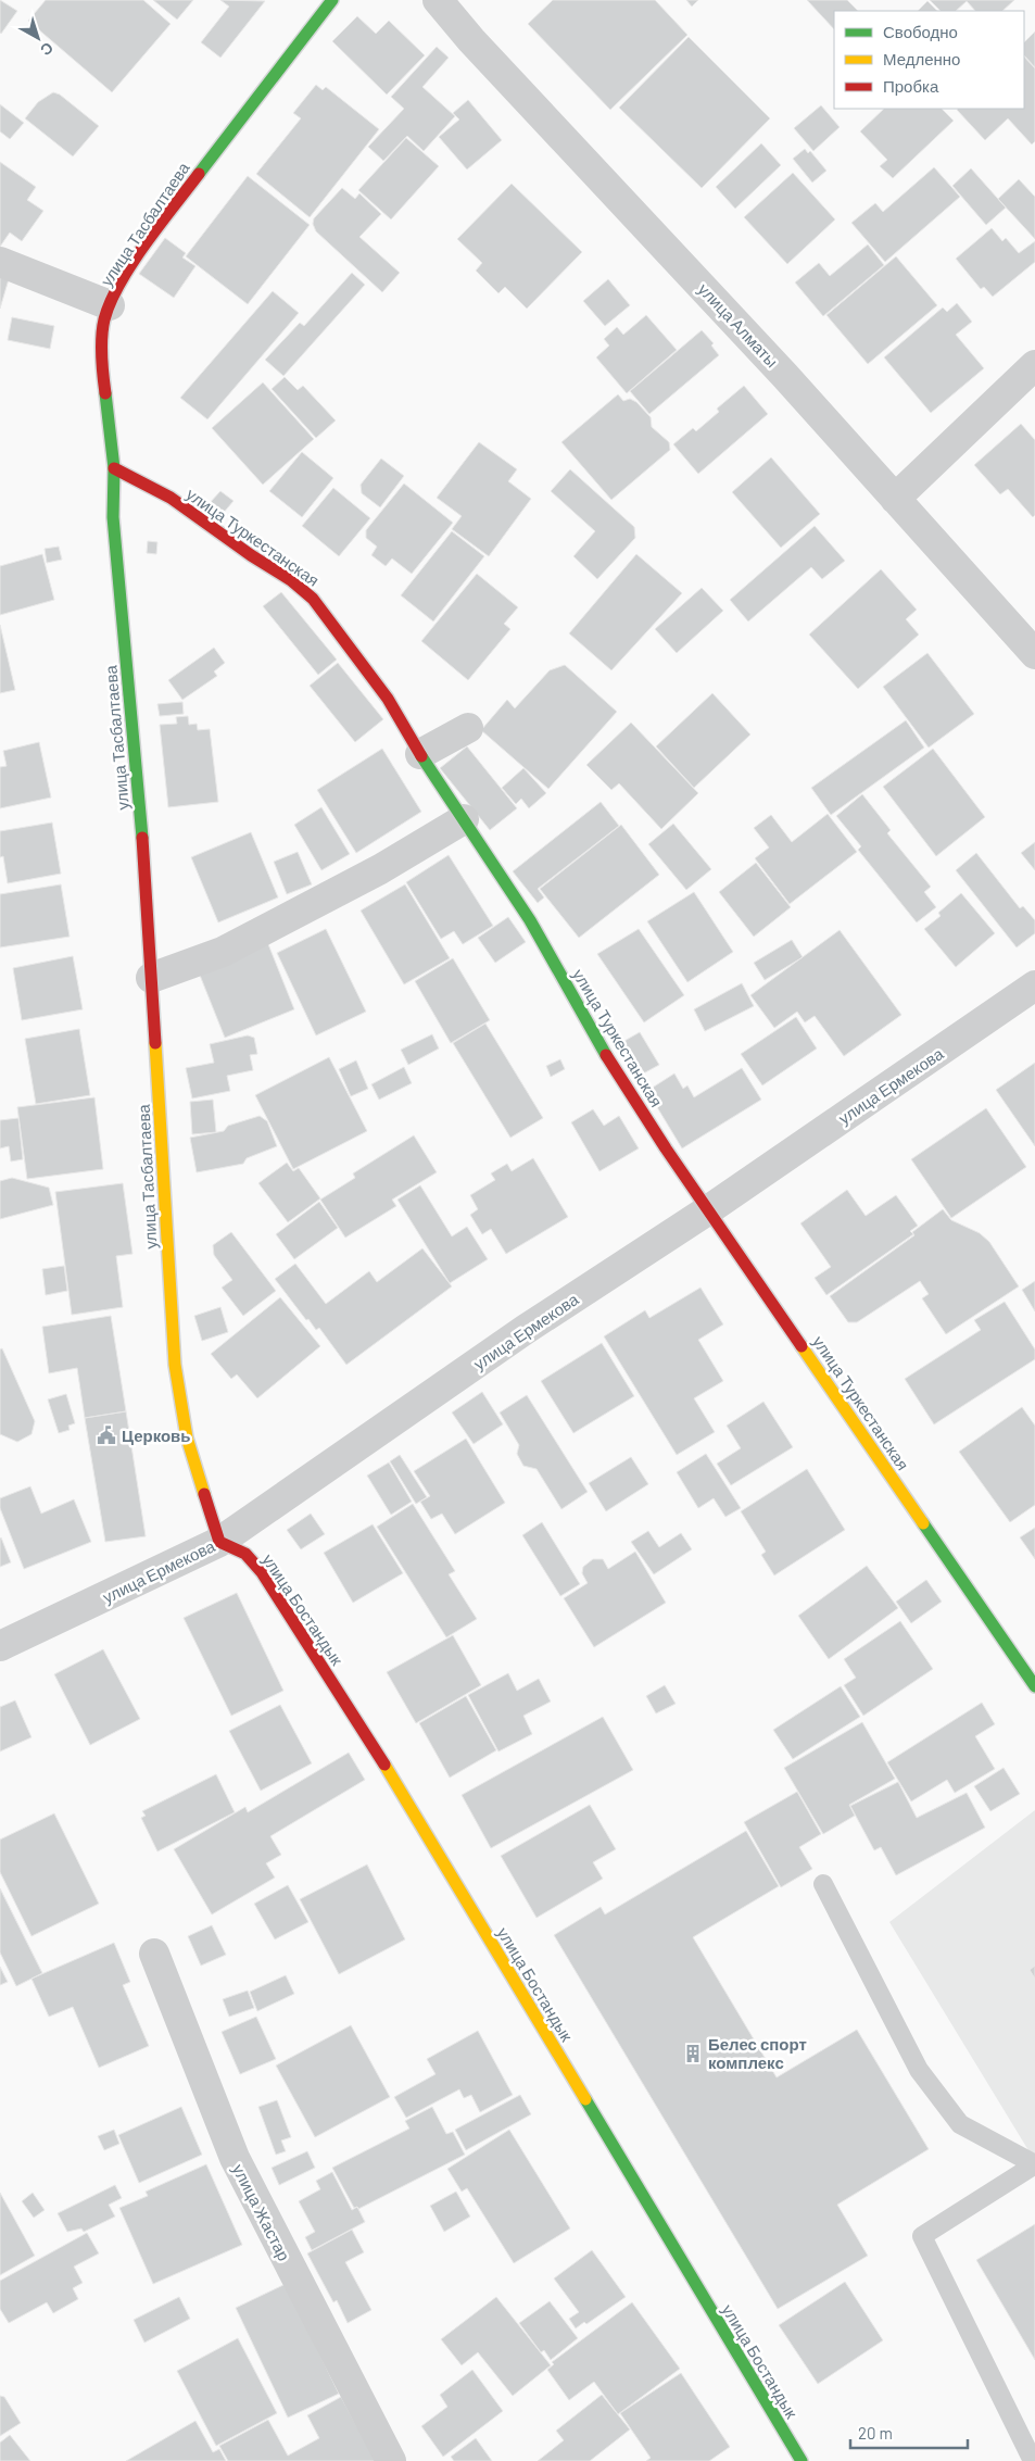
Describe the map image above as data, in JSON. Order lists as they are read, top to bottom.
{
  "streets": {
    "street": [
      "улица Тасбалтаева",
      "улица Алматы",
      "улица Туркестанская",
      "улица Ермекова",
      "улица Бостандык",
      "улица Жастар"
    ]
  },
  "crossings": [
    ["улица Тасбалтаева", "улица Туркестанская"],
    ["улица Тасбалтаева", "улица Ермекова"],
    ["улица Тасбалтаева", "улица Бостандык"],
    ["улица Туркестанская", "улица Ермекова"],
    ["улица Ермекова", "улица Бостандык"]
  ],
  "places": {
    "public building": ["Церковь"],
    "building": ["Белес спорт комплекс"]
  },
  "legend": ["Свободно", "Медленно", "Пробка"],
  "scale_bar": "20 m",
  "north": "bottom right"
}
